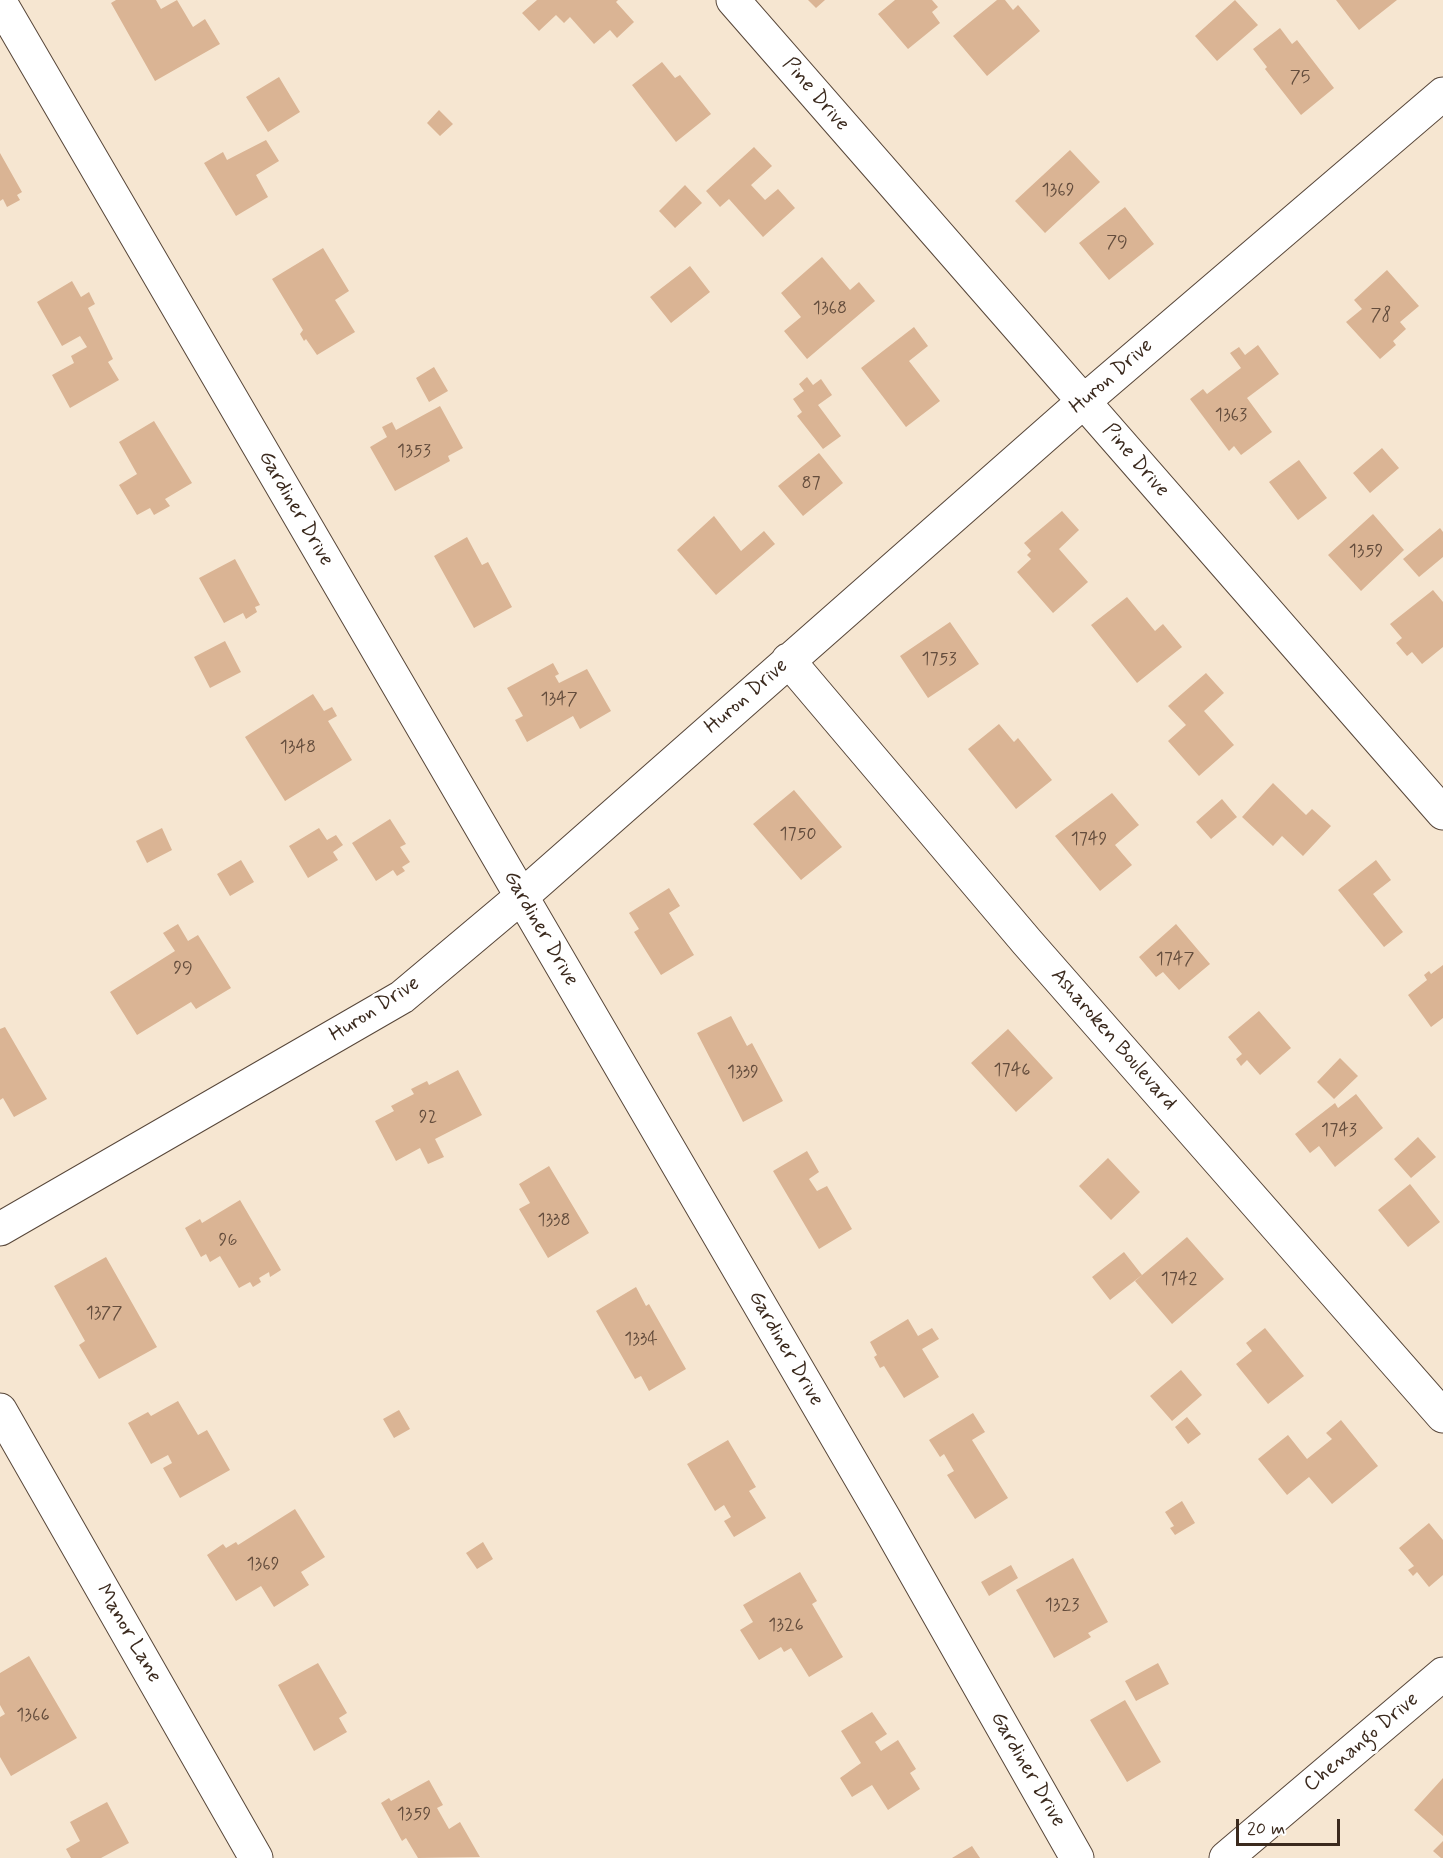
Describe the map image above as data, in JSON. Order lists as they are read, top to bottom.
{
  "streets": {
    "street": [
      "Pine Drive",
      "Huron Drive",
      "Gardiner Drive",
      "Asharoken Boulevard",
      "Manor Lane",
      "Chenango Drive"
    ]
  },
  "crossings": [
    ["Pine Drive", "Huron Drive"],
    ["Huron Drive", "Gardiner Drive"],
    ["Huron Drive", "Asharoken Boulevard"]
  ],
  "house_numbers": [
    "75",
    "1369",
    "79",
    "1368",
    "78",
    "1363",
    "1353",
    "87",
    "1359",
    "1753",
    "1347",
    "1348",
    "1750",
    "1749",
    "1747",
    "99",
    "1746",
    "1339",
    "92",
    "1743",
    "1338",
    "96",
    "1742",
    "1377",
    "1334",
    "1369",
    "1323",
    "1326",
    "1366",
    "1359"
  ],
  "scale_bar": "20 m"
}
